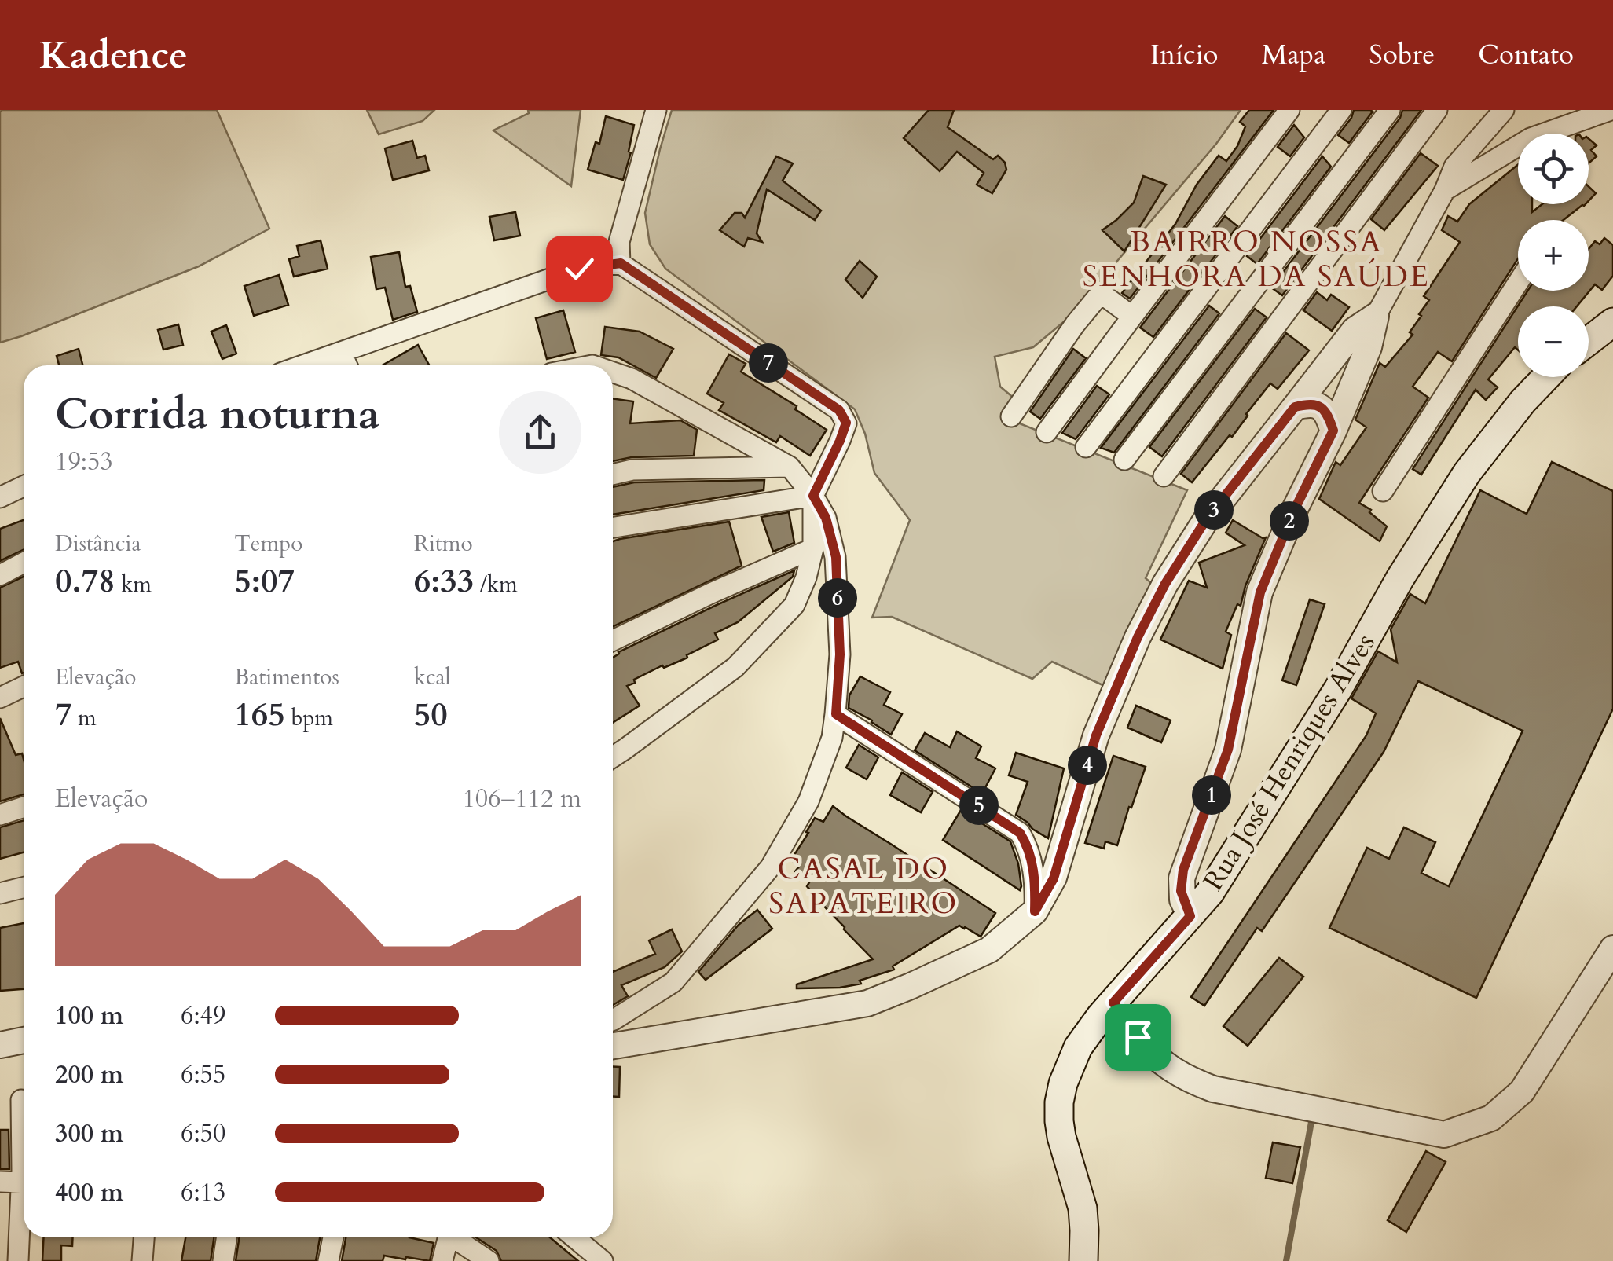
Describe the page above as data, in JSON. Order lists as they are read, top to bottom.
{
  "streets": {
    "main road": ["Rua José Henriques Alves"]
  },
  "districts": ["BAIRRO NOSSA SENHORA DA SAÚDE", "CASAL DO SAPATEIRO"],
  "page": {
    "header": "Kadence",
    "nav": [
      "Início",
      "Mapa",
      "Sobre",
      "Contato"
    ],
    "map_buttons": ["+", "−"],
    "pins": [
      "7",
      "3",
      "2",
      "6",
      "4",
      "1",
      "5"
    ],
    "heading": ["Corrida noturna", "19:53"],
    "stats": [
      ["Distância", "0.78 km"],
      ["Tempo", "5:07"],
      ["Ritmo", "6:33 /km"],
      ["Elevação", "7 m"],
      ["Batimentos", "165 bpm"],
      ["kcal", "50"]
    ],
    "chart": ["Elevação", "106–112 m"],
    "list": [
      {
        "name": "100 m",
        "note": "6:49"
      },
      {
        "name": "200 m",
        "note": "6:55"
      },
      {
        "name": "300 m",
        "note": "6:50"
      },
      {
        "name": "400 m",
        "note": "6:13"
      }
    ]
  }
}
